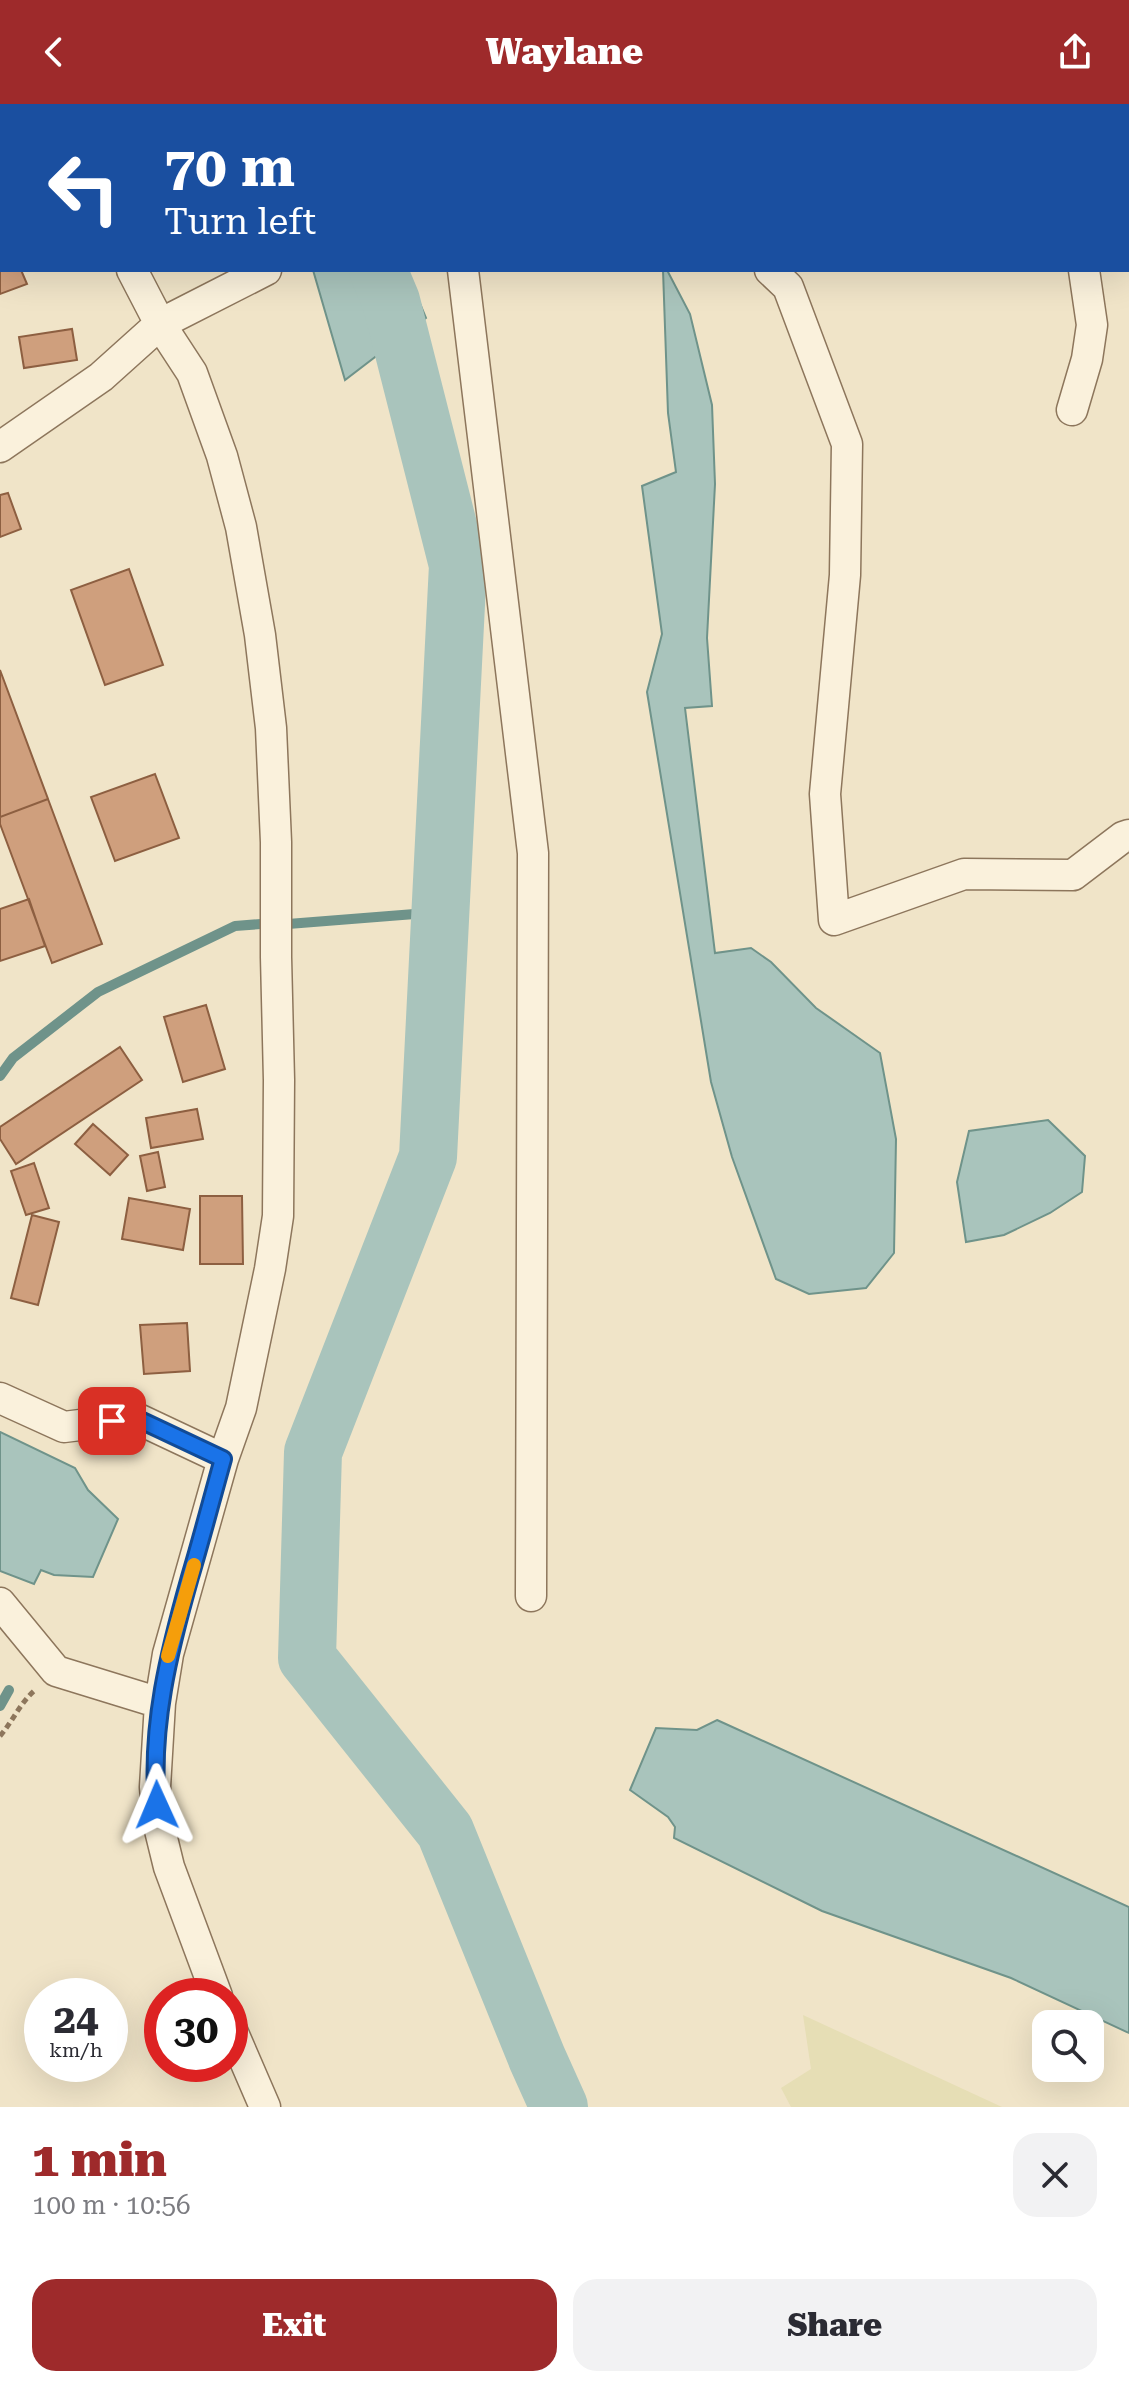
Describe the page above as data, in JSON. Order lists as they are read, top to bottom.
{
  "page": {
    "header": "Waylane",
    "turn": ["70 m", "Turn left"],
    "speed": "24 km/h",
    "limit": "30",
    "heading": ["1 min", "100 m · 10:56"],
    "buttons": ["Exit", "Share"]
  }
}
